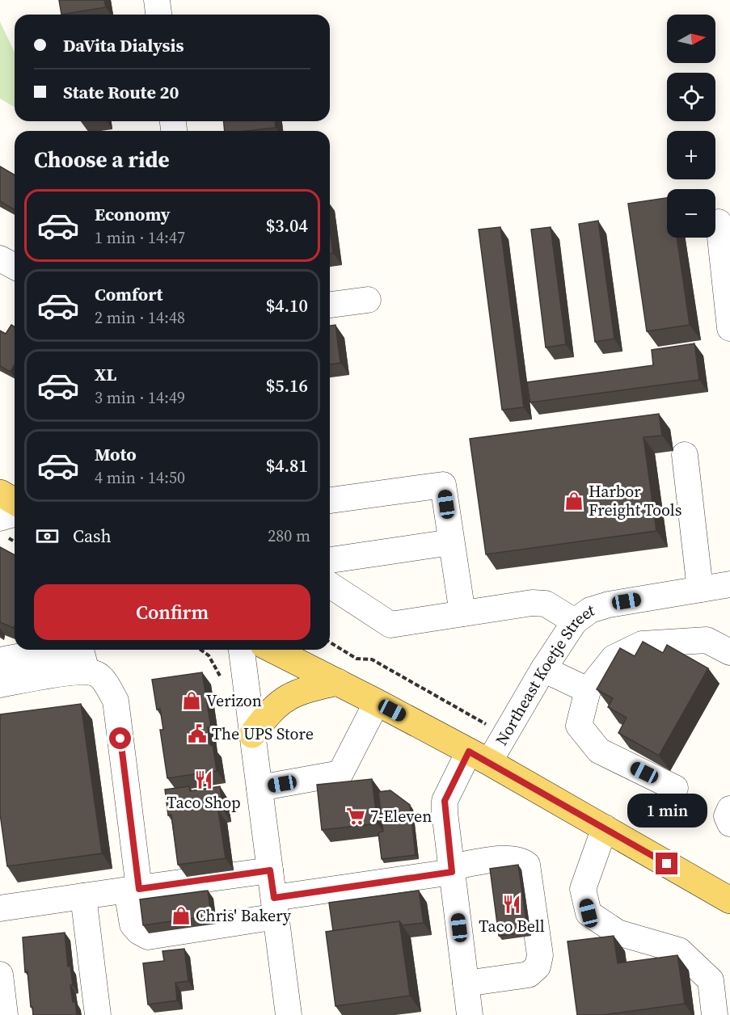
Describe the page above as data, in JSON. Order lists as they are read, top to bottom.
{
  "streets": {
    "street": ["Northeast Koetje Street"]
  },
  "places": {
    "shop": ["Harbor Freight Tools", "Verizon", "Chris' Bakery"],
    "public building": ["The UPS Store"],
    "restaurant": ["Taco Shop", "Taco Bell"],
    "supermarket": ["7-Eleven"]
  },
  "north": "right",
  "page": {
    "map_buttons": ["+", "−"],
    "banner": ["DaVita Dialysis", "State Route 20"],
    "heading": "Choose a ride",
    "list": [
      {
        "name": "Economy",
        "note": "1 min · 14:47",
        "value": "$3.04"
      },
      {
        "name": "Comfort",
        "note": "2 min · 14:48",
        "value": "$4.10"
      },
      {
        "name": "XL",
        "note": "3 min · 14:49",
        "value": "$5.16"
      },
      {
        "name": "Moto",
        "note": "4 min · 14:50",
        "value": "$4.81"
      }
    ],
    "pay": ["Cash", "280 m"],
    "buttons": "Confirm",
    "bubble": "1 min"
  }
}
